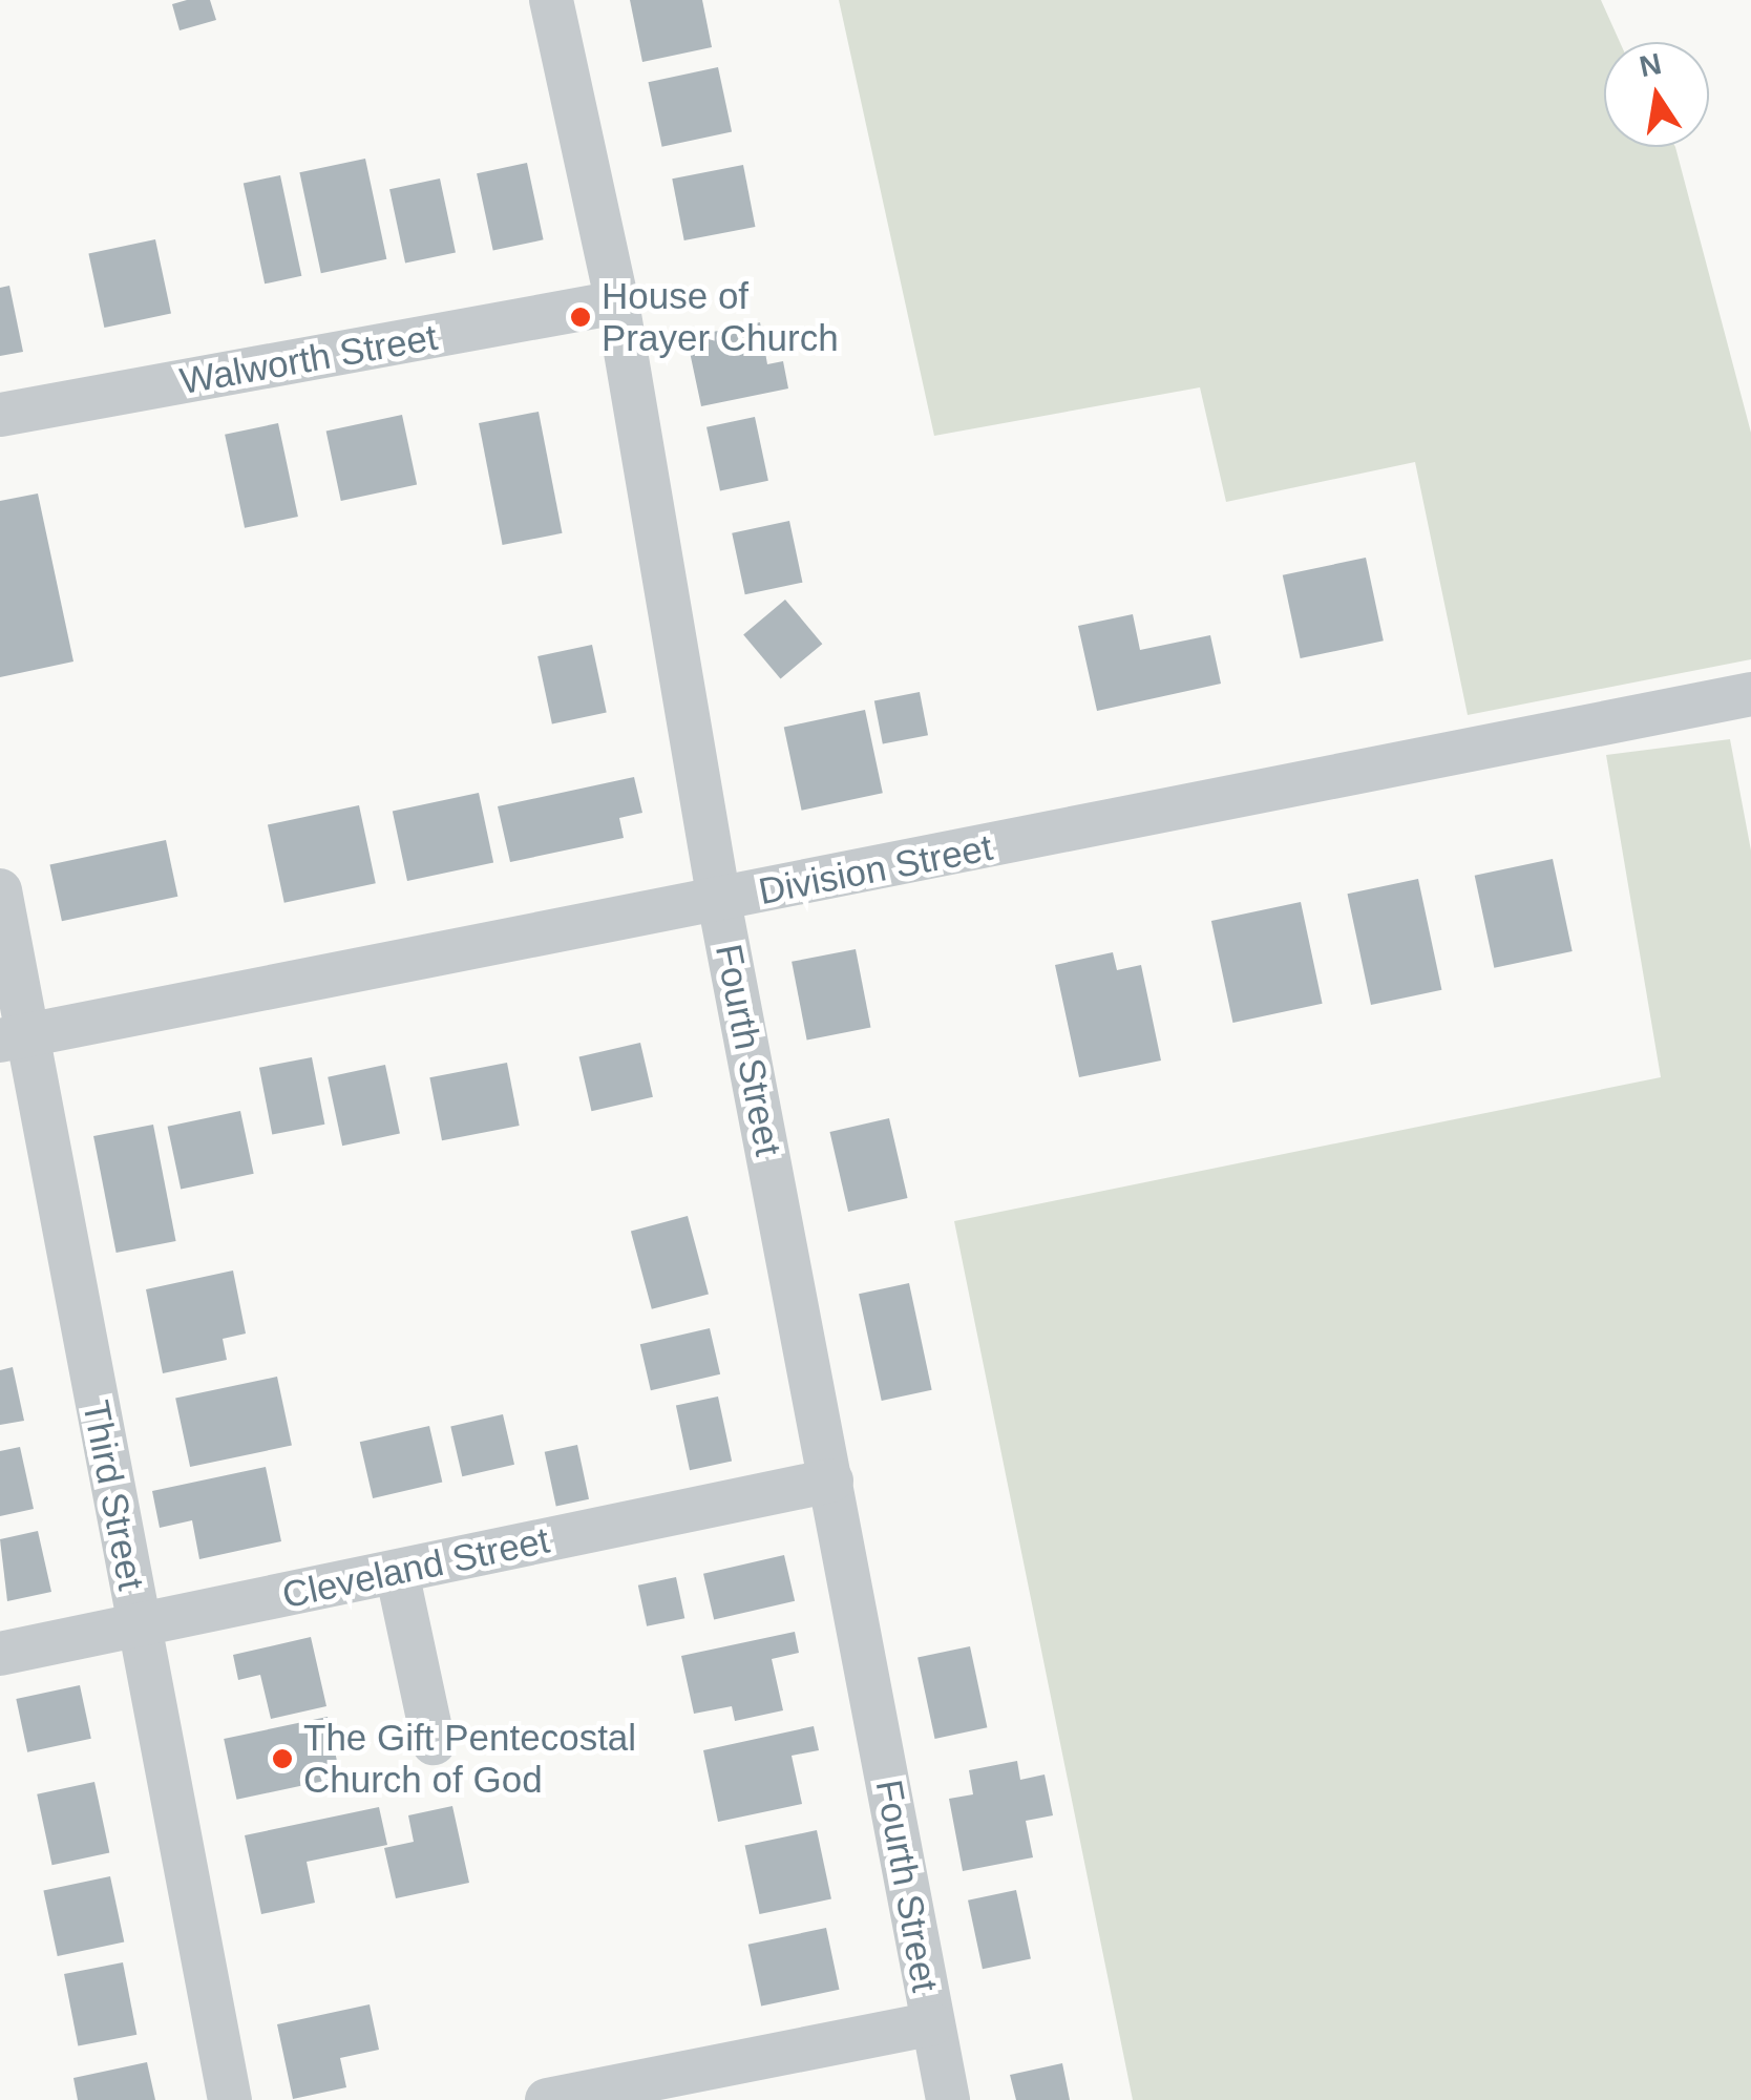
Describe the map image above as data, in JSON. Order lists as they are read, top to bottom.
{
  "streets": {
    "street": [
      "Walworth Street",
      "Division Street",
      "Fourth Street",
      "Third Street",
      "Cleveland Street"
    ]
  },
  "crossings": [
    ["Walworth Street", "Fourth Street"],
    ["Division Street", "Fourth Street"],
    ["Division Street", "Third Street"],
    ["Fourth Street", "Cleveland Street"],
    ["Third Street", "Cleveland Street"]
  ],
  "places": ["House of Prayer Church", "The Gift Pentecostal Church of God"],
  "north": "top"
}
